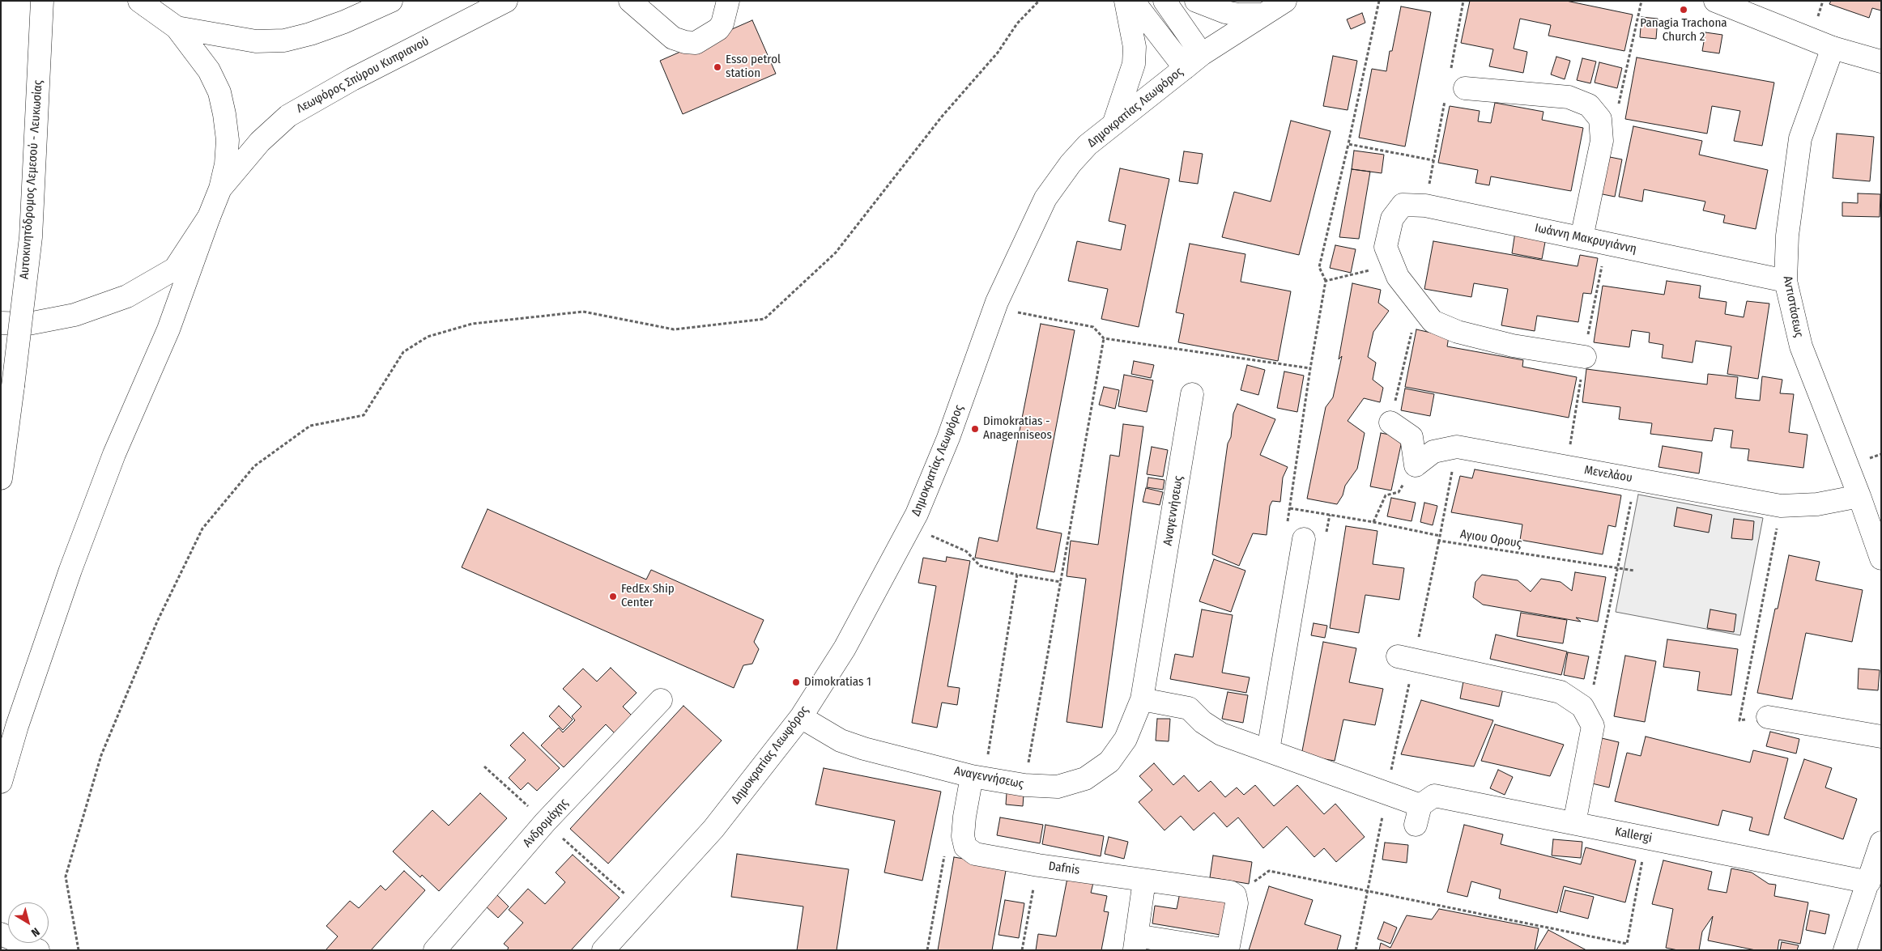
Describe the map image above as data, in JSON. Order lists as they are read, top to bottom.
{
  "streets": {
    "main road": [
      "Λεωφόρος Σπύρου Κυπριανού",
      "Δημοκρατίας Λεωφόρος",
      "Αυτοκινητόδρομος Λεμεσού - Λευκωσίας",
      "Ιωάννη Μακρυγιάννη",
      "Αντιστάσεως",
      "Μενελάου",
      "Αναγεννήσεως",
      "Ανδρομάχης",
      "Kallergi",
      "Dafnis"
    ],
    "path": ["Αγιου Ορους"]
  },
  "crossings": [
    ["Δημοκρατίας Λεωφόρος", "Αναγεννήσεως"],
    ["Ιωάννη Μακρυγιάννη", "Αντιστάσεως"],
    ["Αντιστάσεως", "Μενελάου"]
  ],
  "places": [
    "Panagia Trachona Church 2",
    "Esso petrol station",
    "Dimokratias - Anagenniseos",
    "FedEx Ship Center",
    "Dimokratias 1"
  ],
  "north": "bottom right"
}
